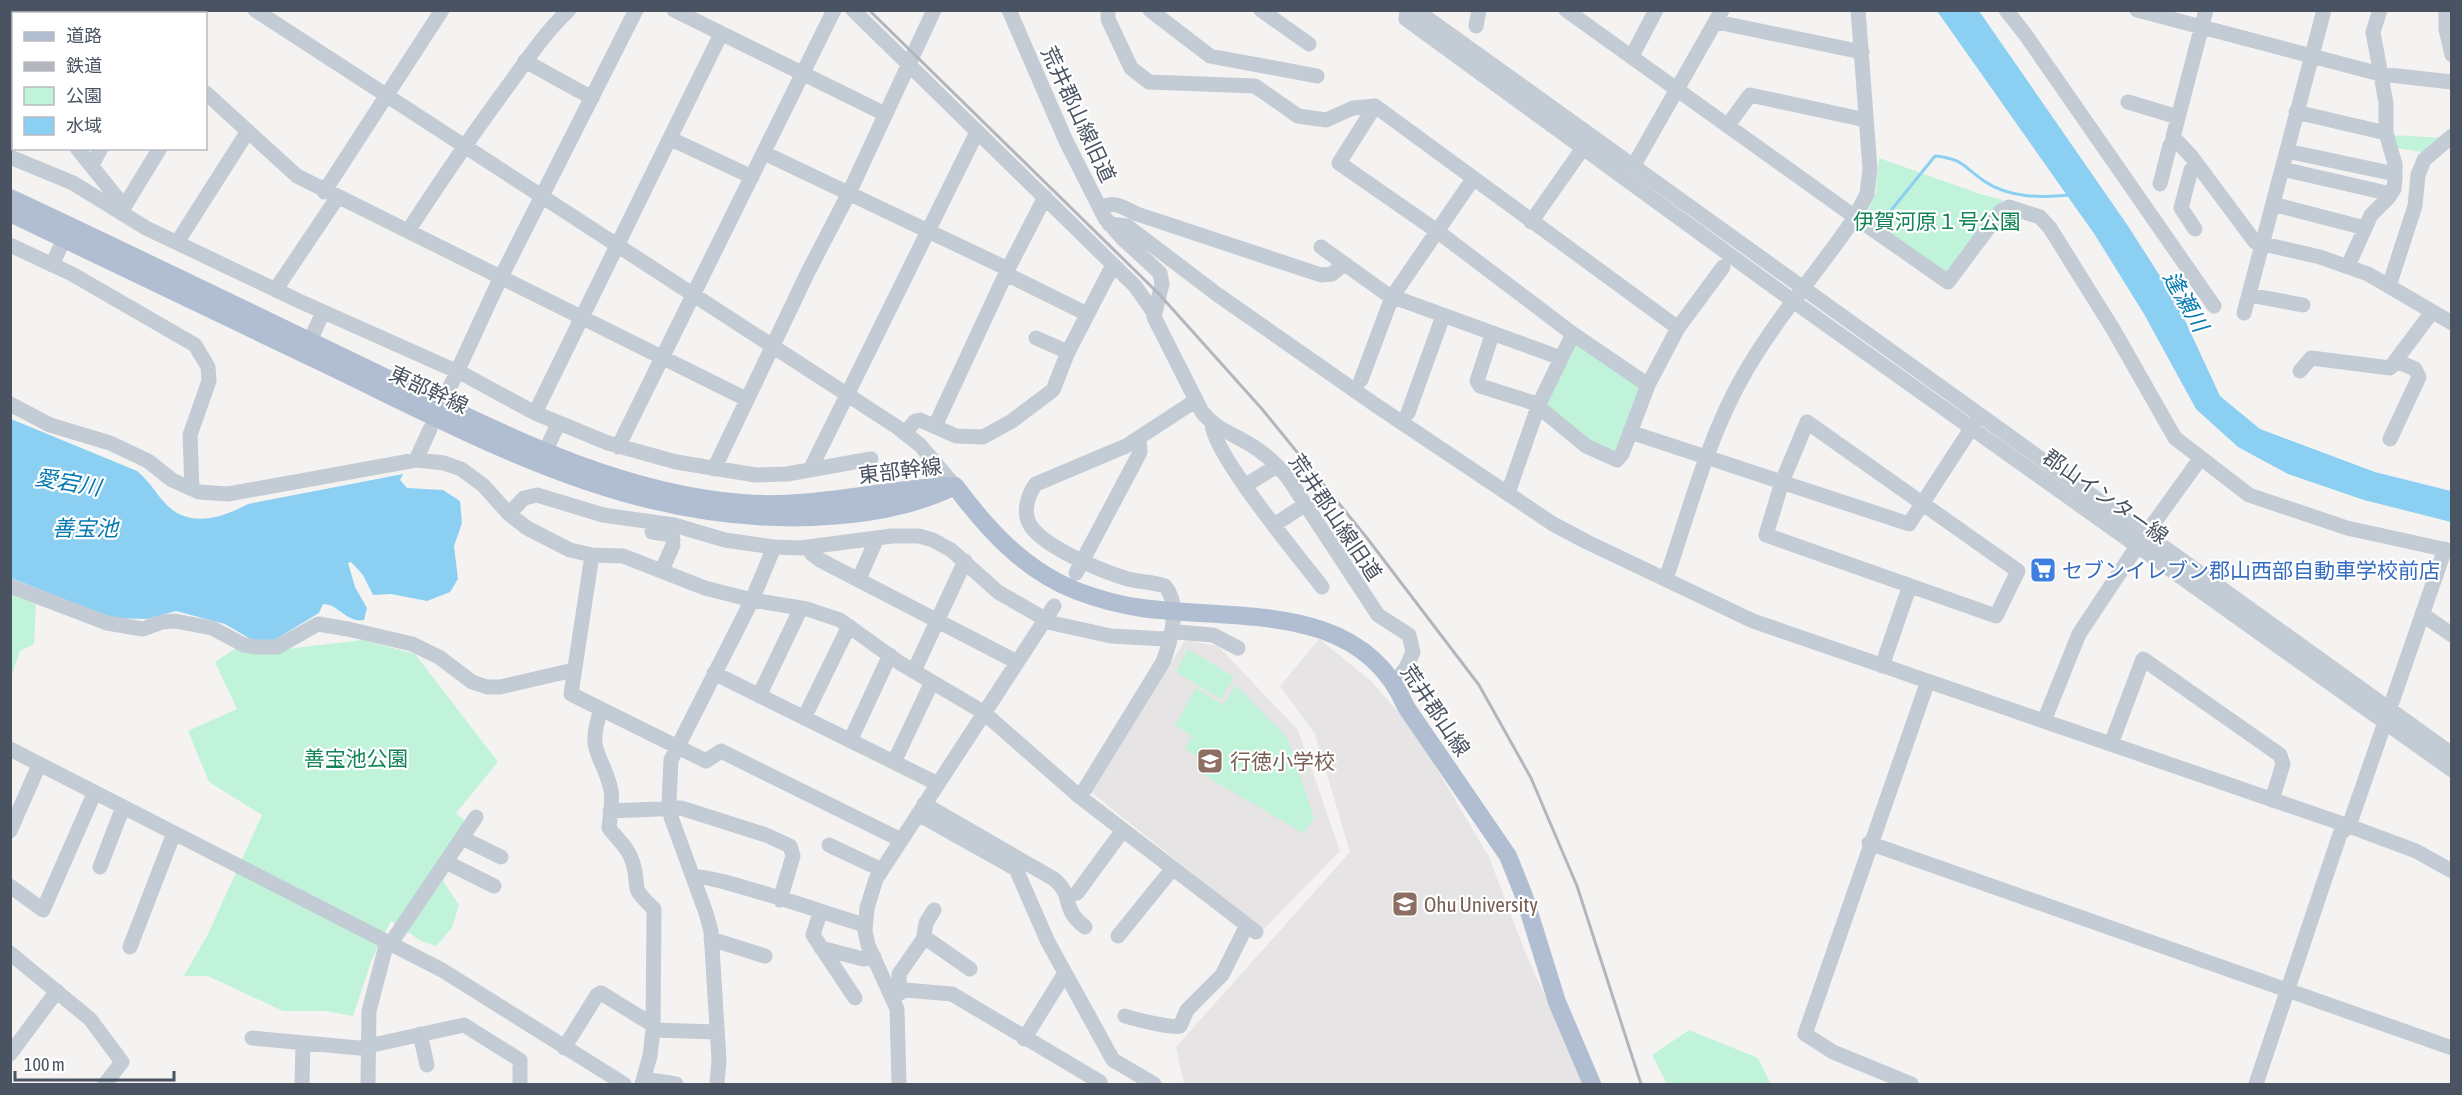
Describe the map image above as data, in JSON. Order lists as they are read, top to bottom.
{
  "streets": {
    "main road": ["東部幹線", "荒井郡山線"],
    "street": ["荒井郡山線旧道", "郡山インター線"]
  },
  "crossings": [
    ["荒井郡山線旧道", "荒井郡山線"],
    ["東部幹線", "荒井郡山線"]
  ],
  "water": ["逢瀬川", "愛宕川", "善宝池"],
  "parks": ["伊賀河原１号公園", "善宝池公園"],
  "places": {
    "supermarket": ["セブンイレブン郡山西部自動車学校前店"],
    "school or university": ["行徳小学校", "Ohu University"]
  },
  "legend": [
    "道路",
    "鉄道",
    "公園",
    "水域"
  ],
  "scale_bar": "100 m"
}
